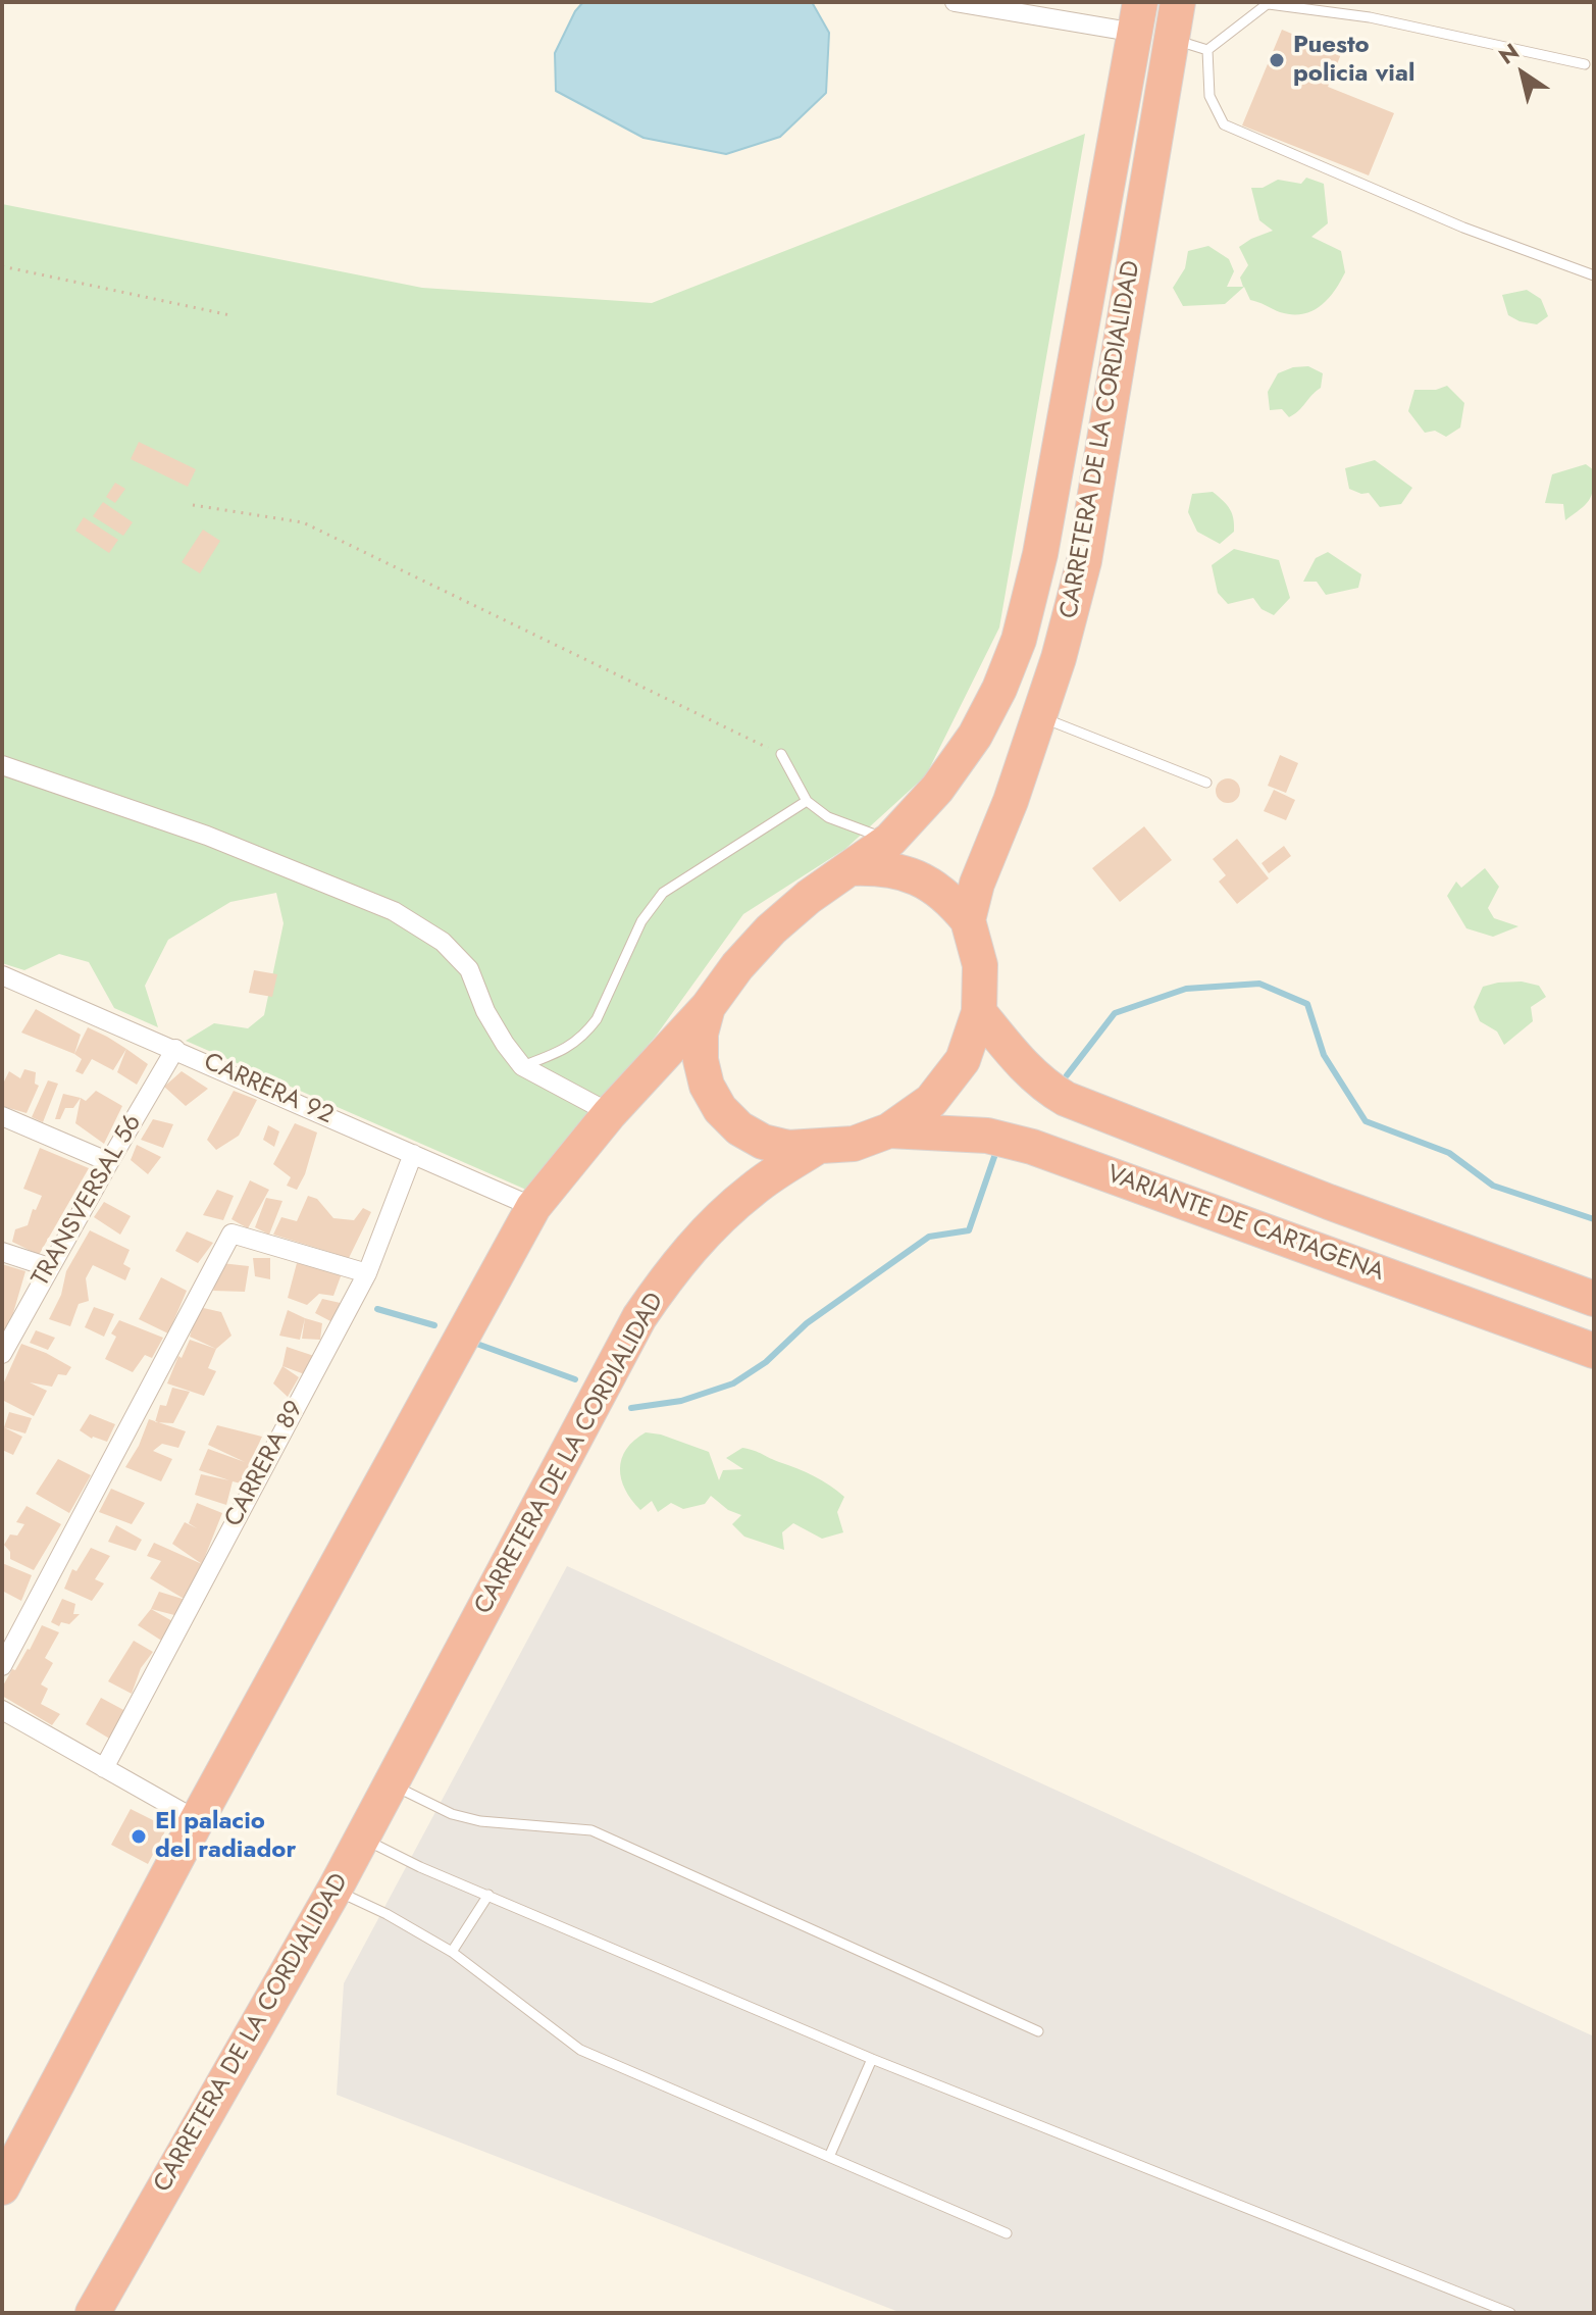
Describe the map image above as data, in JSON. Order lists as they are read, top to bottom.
{
  "streets": {
    "highway": ["CARRETERA DE LA CORDIALIDAD", "VARIANTE DE CARTAGENA"],
    "street": ["CARRERA 92", "TRANSVERSAL 56", "CARRERA 89"]
  },
  "crossings": [
    ["CARRETERA DE LA CORDIALIDAD", "CARRERA 92"],
    ["CARRETERA DE LA CORDIALIDAD", "VARIANTE DE CARTAGENA"],
    ["CARRERA 92", "TRANSVERSAL 56"],
    ["CARRERA 92", "CARRERA 89"]
  ],
  "places": ["Puesto policia vial", "El palacio del radiador"],
  "north": "top left"
}
